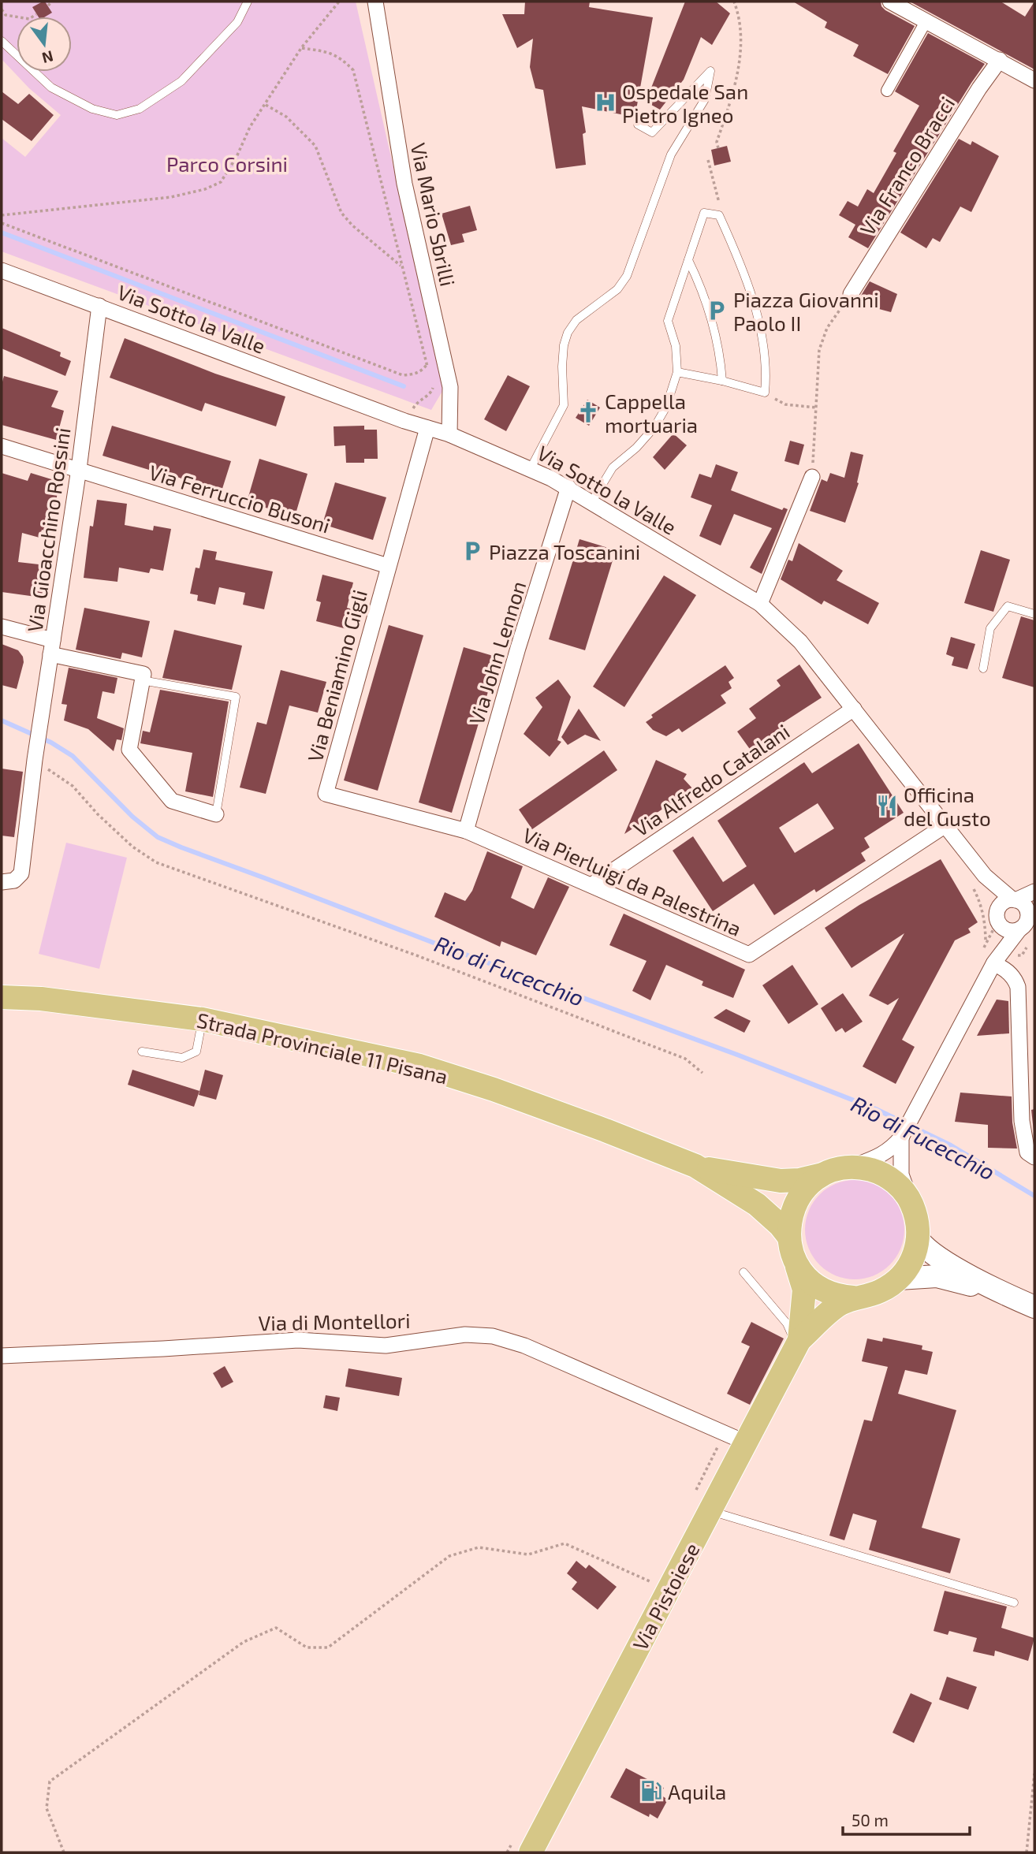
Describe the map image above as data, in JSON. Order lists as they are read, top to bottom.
{
  "streets": {
    "main road": ["Strada Provinciale 11 Pisana", "Via Pistoiese"],
    "street": [
      "Via Franco Bracci",
      "Via Mario Sbrilli",
      "Via Sotto la Valle",
      "Via Ferruccio Busoni",
      "Via Gioacchino Rossini",
      "Via John Lennon",
      "Via Beniamino Gigli",
      "Via Alfredo Catalani",
      "Via Pierluigi da Palestrina",
      "Via di Montellori"
    ]
  },
  "crossings": [
    ["Via Mario Sbrilli", "Via Sotto la Valle"],
    ["Via Sotto la Valle", "Via Gioacchino Rossini"],
    ["Via Sotto la Valle", "Via John Lennon"],
    ["Via Sotto la Valle", "Via Beniamino Gigli"],
    ["Via Sotto la Valle", "Via Alfredo Catalani"],
    ["Via Sotto la Valle", "Via Pierluigi da Palestrina"],
    ["Via Ferruccio Busoni", "Via Gioacchino Rossini"],
    ["Via Ferruccio Busoni", "Via Beniamino Gigli"],
    ["Via John Lennon", "Via Beniamino Gigli"],
    ["Via John Lennon", "Via Pierluigi da Palestrina"],
    ["Via Beniamino Gigli", "Via Pierluigi da Palestrina"],
    ["Via Alfredo Catalani", "Via Pierluigi da Palestrina"],
    ["Strada Provinciale 11 Pisana", "Via Pistoiese"],
    ["Via di Montellori", "Via Pistoiese"]
  ],
  "water": ["Rio di Fucecchio"],
  "parks": ["Parco Corsini"],
  "places": {
    "hospital": ["Ospedale San Pietro Igneo"],
    "parking": ["Piazza Giovanni Paolo II", "Piazza Toscanini"],
    "church": ["Cappella mortuaria"],
    "restaurant": ["Officina del Gusto"],
    "fuel station": ["Aquila"]
  },
  "scale_bar": "50 m",
  "north": "bottom"
}
